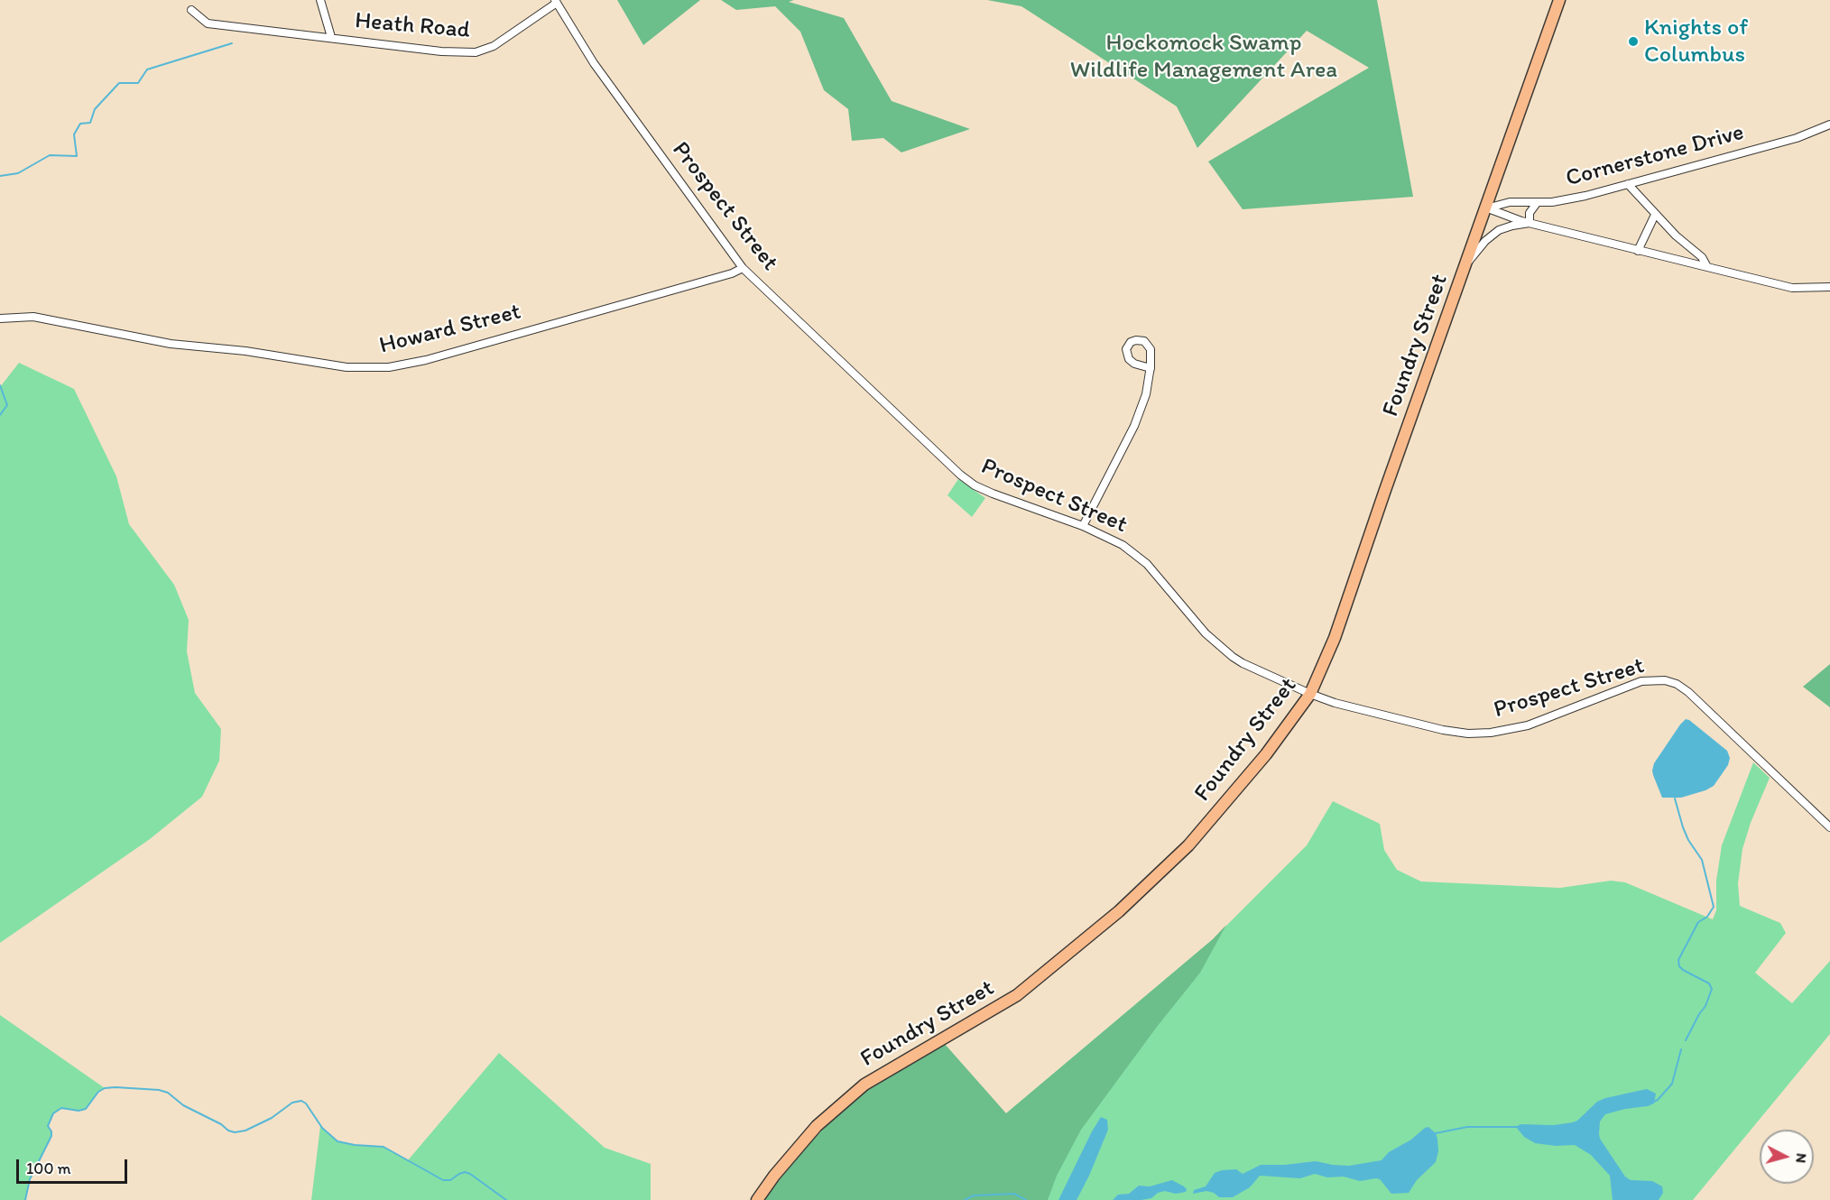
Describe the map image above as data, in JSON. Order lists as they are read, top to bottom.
{
  "streets": {
    "main road": ["Foundry Street"],
    "street": [
      "Heath Road",
      "Cornerstone Drive",
      "Prospect Street",
      "Howard Street"
    ]
  },
  "crossings": [
    ["Heath Road", "Prospect Street"],
    ["Cornerstone Drive", "Foundry Street"],
    ["Prospect Street", "Howard Street"],
    ["Prospect Street", "Foundry Street"]
  ],
  "parks": ["Hockomock Swamp Wildlife Management Area"],
  "places": ["Knights of Columbus"],
  "scale_bar": "100 m",
  "north": "right"
}
